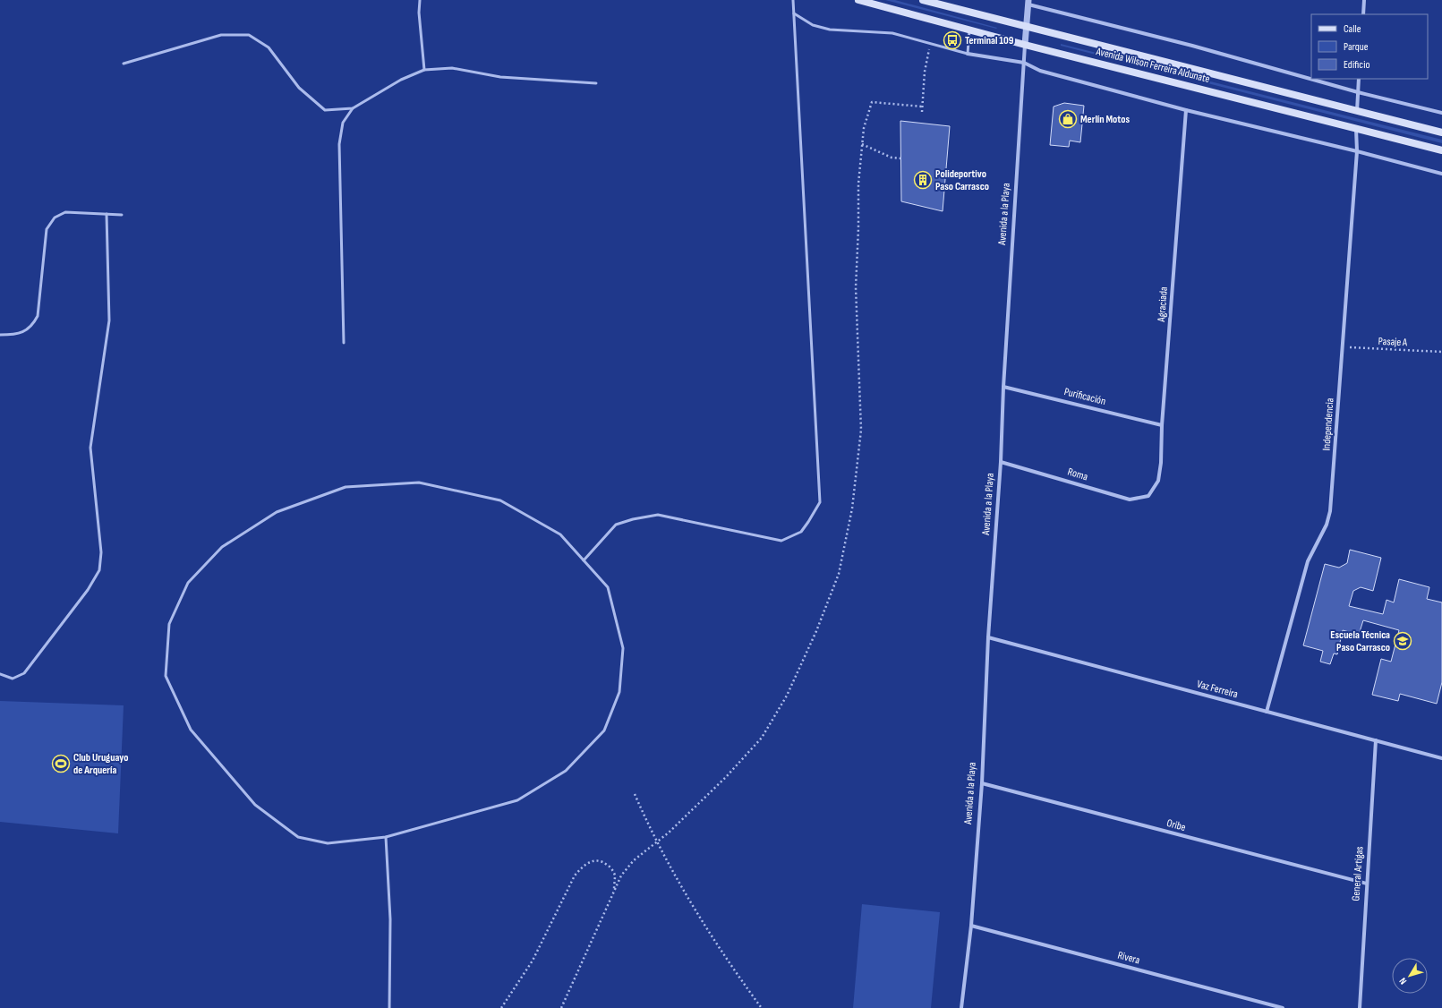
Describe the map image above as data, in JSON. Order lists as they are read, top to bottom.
{
  "streets": {
    "main road": ["Avenida Wilson Ferreira Aldunate"],
    "street": [
      "Avenida a la Playa",
      "Agraciada",
      "Purificación",
      "Independencia",
      "Roma",
      "Vaz Ferreira",
      "Oribe",
      "General Artigas",
      "Rivera"
    ],
    "path": ["Pasaje A"]
  },
  "crossings": [
    ["Avenida Wilson Ferreira Aldunate", "Avenida a la Playa"],
    ["Avenida Wilson Ferreira Aldunate", "Independencia"],
    ["Avenida a la Playa", "Purificación"],
    ["Avenida a la Playa", "Roma"],
    ["Avenida a la Playa", "Vaz Ferreira"],
    ["Avenida a la Playa", "Oribe"],
    ["Avenida a la Playa", "Rivera"],
    ["Agraciada", "Purificación"],
    ["Agraciada", "Roma"],
    ["Pasaje A", "Independencia"],
    ["Independencia", "Vaz Ferreira"],
    ["Vaz Ferreira", "General Artigas"],
    ["Oribe", "General Artigas"]
  ],
  "places": {
    "bus stop": ["Terminal 109"],
    "shop": ["Merlín Motos"],
    "building": ["Polideportivo Paso Carrasco"],
    "school or university": ["Escuela Técnica Paso Carrasco"],
    "sports": ["Club Uruguayo de Arquería"]
  },
  "legend": ["Calle", "Parque", "Edificio"],
  "north": "bottom left"
}
